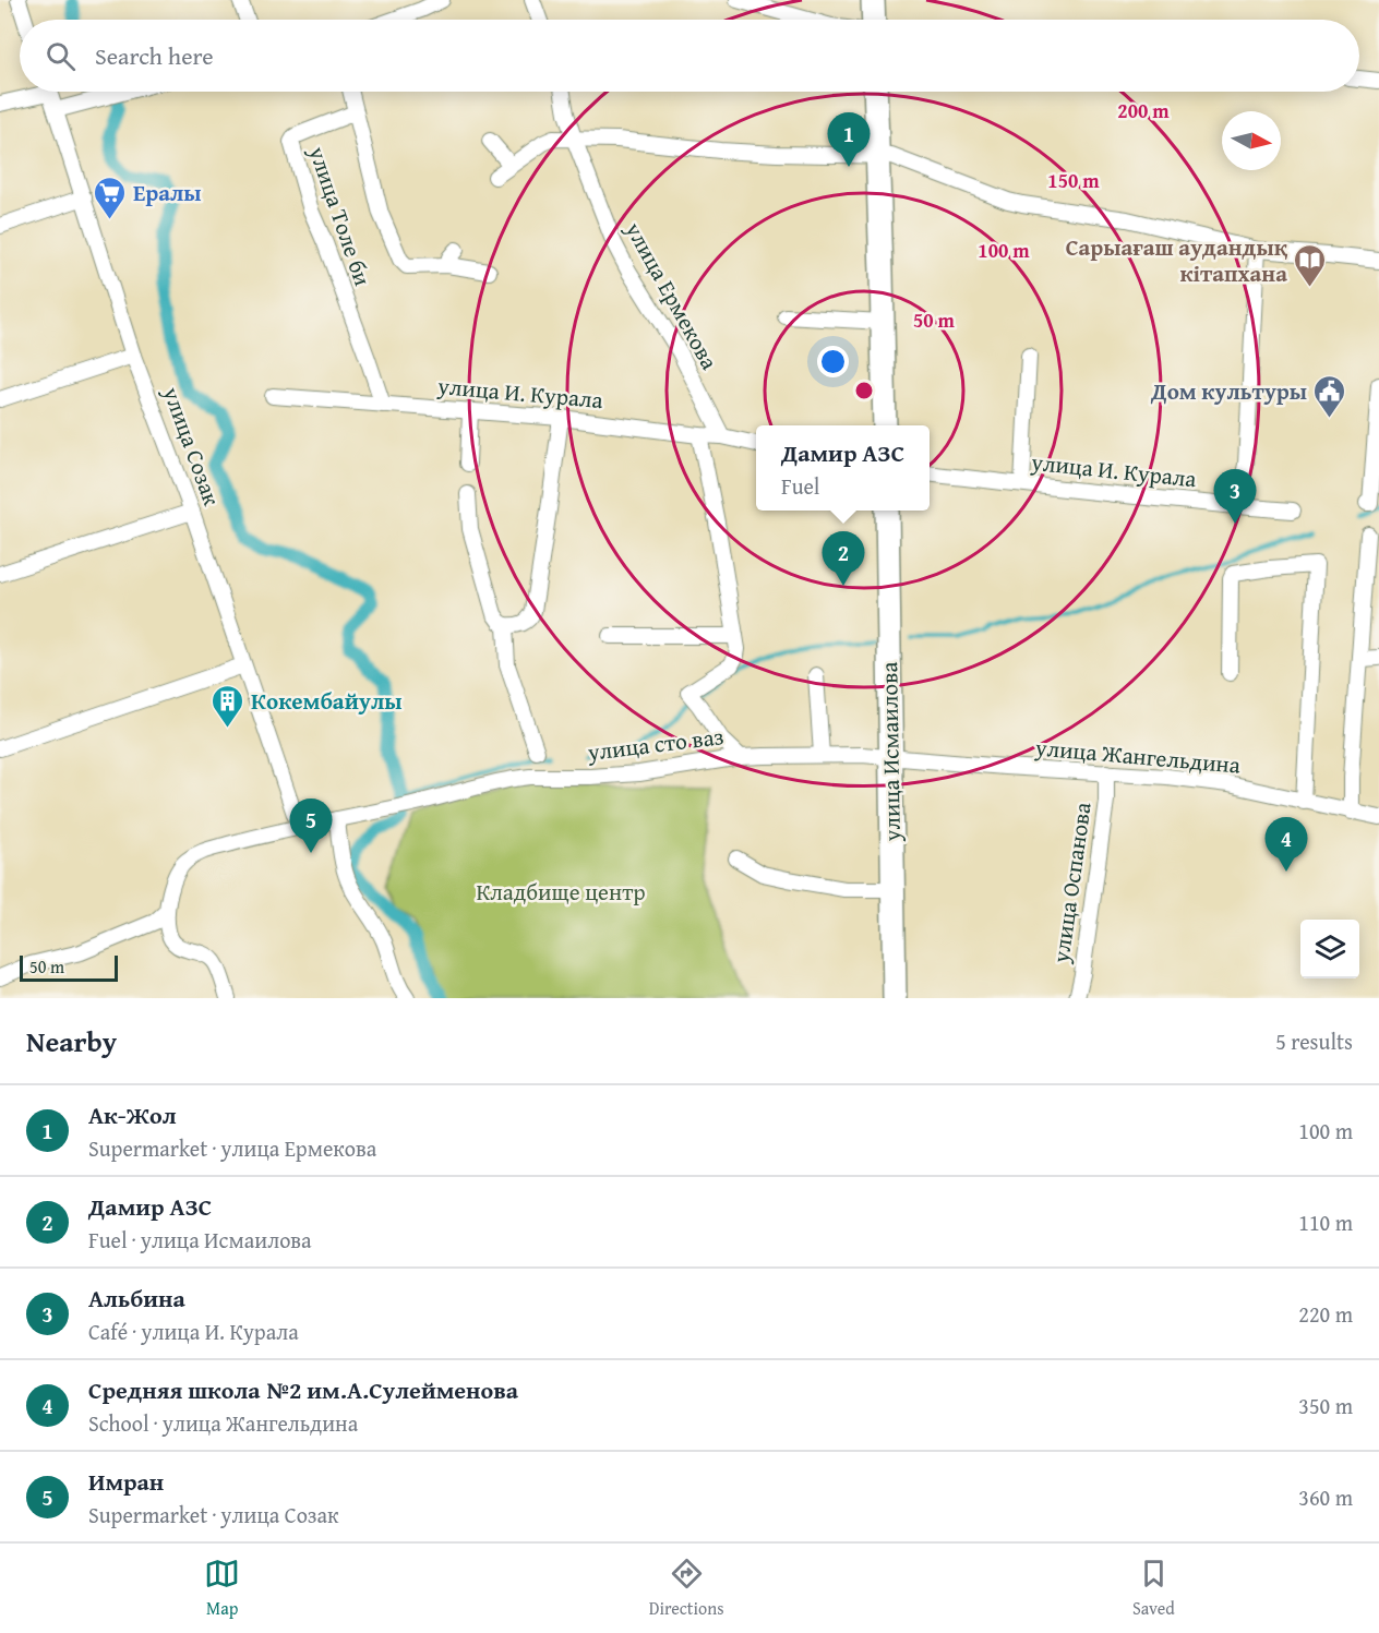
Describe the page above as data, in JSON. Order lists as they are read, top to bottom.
{
  "streets": {
    "main road": ["улица Исмаилова"],
    "street": [
      "улица Толе би",
      "улица Ермекова",
      "улица И. Курала",
      "улица Созак",
      "улица сто ваз",
      "улица Жангельдина",
      "улица Оспанова"
    ]
  },
  "crossings": [
    ["улица Толе би", "улица И. Курала"],
    ["улица Ермекова", "улица И. Курала"],
    ["улица Созак", "улица сто ваз"],
    ["улица сто ваз", "улица Исмаилова"],
    ["улица сто ваз", "улица Жангельдина"],
    ["улица Исмаилова", "улица Жангельдина"],
    ["улица Жангельдина", "улица Оспанова"]
  ],
  "parks": ["Кладбище центр"],
  "places": {
    "supermarket": ["Ералы"],
    "library": ["Сарыағаш аудандық кітапхана"],
    "public building": ["Дом культуры"],
    "building": ["Кокембайулы"]
  },
  "scale_bar": "50 m",
  "north": "right",
  "page": {
    "search": "Search here",
    "pins": [
      "1",
      "3",
      "2",
      "5",
      "4"
    ],
    "popup": ["Дамир АЗС", "Fuel"],
    "scale": "50 m",
    "heading": ["Nearby", "5 results"],
    "list": [
      {
        "mark": "1",
        "name": "Ак-Жол",
        "note": "Supermarket · улица Ермекова",
        "value": "100 m"
      },
      {
        "mark": "2",
        "name": "Дамир АЗС",
        "note": "Fuel · улица Исмаилова",
        "value": "110 m"
      },
      {
        "mark": "3",
        "name": "Альбина",
        "note": "Café · улица И. Курала",
        "value": "220 m"
      },
      {
        "mark": "4",
        "name": "Средняя школа №2 им.А.Сулейменова",
        "note": "School · улица Жангельдина",
        "value": "350 m"
      },
      {
        "mark": "5",
        "name": "Имран",
        "note": "Supermarket · улица Созак",
        "value": "360 m"
      }
    ],
    "nav": ["Map", "Directions", "Saved"]
  },
  "rings": [
    "200 m",
    "150 m",
    "100 m",
    "50 m"
  ]
}
